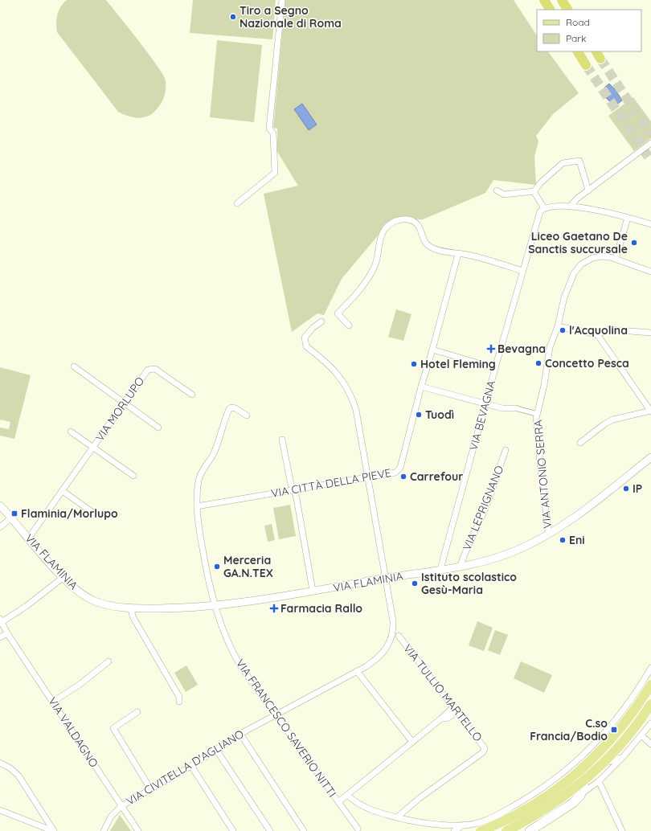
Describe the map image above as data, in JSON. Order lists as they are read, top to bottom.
{
  "streets": {
    "street": [
      "VIA MORLUPO",
      "VIA BEVAGNA",
      "VIA ANTONIO SERRA",
      "VIA CITTÀ DELLA PIEVE",
      "VIA LEPRIGNANO",
      "VIA FLAMINIA",
      "VIA TULLIO MARTELLO",
      "VIA FRANCESCO SAVERIO NITTI",
      "VIA VALDAGNO",
      "VIA CIVITELLA D'AGLIANO"
    ]
  },
  "crossings": [
    ["VIA MORLUPO", "VIA FLAMINIA"],
    ["VIA BEVAGNA", "VIA FLAMINIA"],
    ["VIA ANTONIO SERRA", "VIA FLAMINIA"],
    ["VIA CITTÀ DELLA PIEVE", "VIA FRANCESCO SAVERIO NITTI"],
    ["VIA CITTÀ DELLA PIEVE", "VIA CIVITELLA D'AGLIANO"],
    ["VIA LEPRIGNANO", "VIA FLAMINIA"],
    ["VIA FLAMINIA", "VIA FRANCESCO SAVERIO NITTI"],
    ["VIA FLAMINIA", "VIA CIVITELLA D'AGLIANO"],
    ["VIA FRANCESCO SAVERIO NITTI", "VIA CIVITELLA D'AGLIANO"],
    ["VIA VALDAGNO", "VIA CIVITELLA D'AGLIANO"]
  ],
  "places": {
    "other": [
      "Tiro a Segno Nazionale di Roma",
      "Liceo Gaetano De Sanctis succursale",
      "l'Acquolina",
      "Concetto Pesca",
      "Hotel Fleming",
      "Tuodì",
      "Carrefour",
      "IP",
      "Eni",
      "Merceria GA.N.TEX",
      "Istituto scolastico Gesù-Maria"
    ],
    "health": ["Bevagna", "Farmacia Rallo"],
    "transit": ["Flaminia/Morlupo", "C.so Francia/Bodio"]
  },
  "legend": ["Road", "Park"]
}
